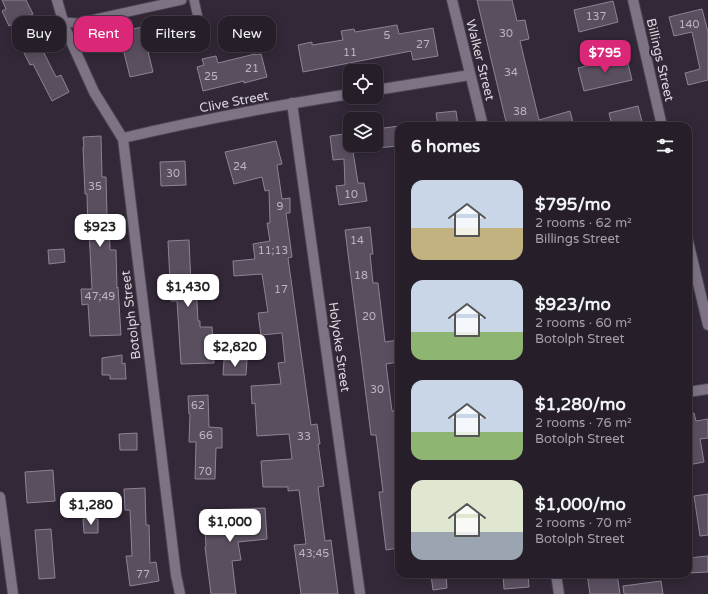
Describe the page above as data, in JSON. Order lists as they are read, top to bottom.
{
  "streets": {
    "street": [
      "Walker Street",
      "Billings Street",
      "Clive Street",
      "Botolph Street",
      "Holyoke Street"
    ]
  },
  "crossings": [
    ["Clive Street", "Botolph Street"],
    ["Clive Street", "Holyoke Street"]
  ],
  "house_numbers": [
    "137",
    "140",
    "30",
    "5",
    "27",
    "11",
    "21",
    "34",
    "25",
    "38",
    "24",
    "30",
    "35",
    "10",
    "9",
    "14",
    "11;13",
    "18",
    "17",
    "47;49",
    "20",
    "30",
    "62",
    "66",
    "33",
    "70",
    "43;45",
    "77"
  ],
  "page": {
    "chip": [
      "Buy",
      "Rent",
      "Filters",
      "New"
    ],
    "price": [
      "$795",
      "$923",
      "$1,430",
      "$2,820",
      "$1,280",
      "$1,000"
    ],
    "heading": "6 homes",
    "list": [
      {
        "name": "$795/mo",
        "note": "2 rooms · 62 m² · Billings Street"
      },
      {
        "name": "$923/mo",
        "note": "2 rooms · 60 m² · Botolph Street"
      },
      {
        "name": "$1,280/mo",
        "note": "2 rooms · 76 m² · Botolph Street"
      },
      {
        "name": "$1,000/mo",
        "note": "2 rooms · 70 m² · Botolph Street"
      }
    ]
  }
}
